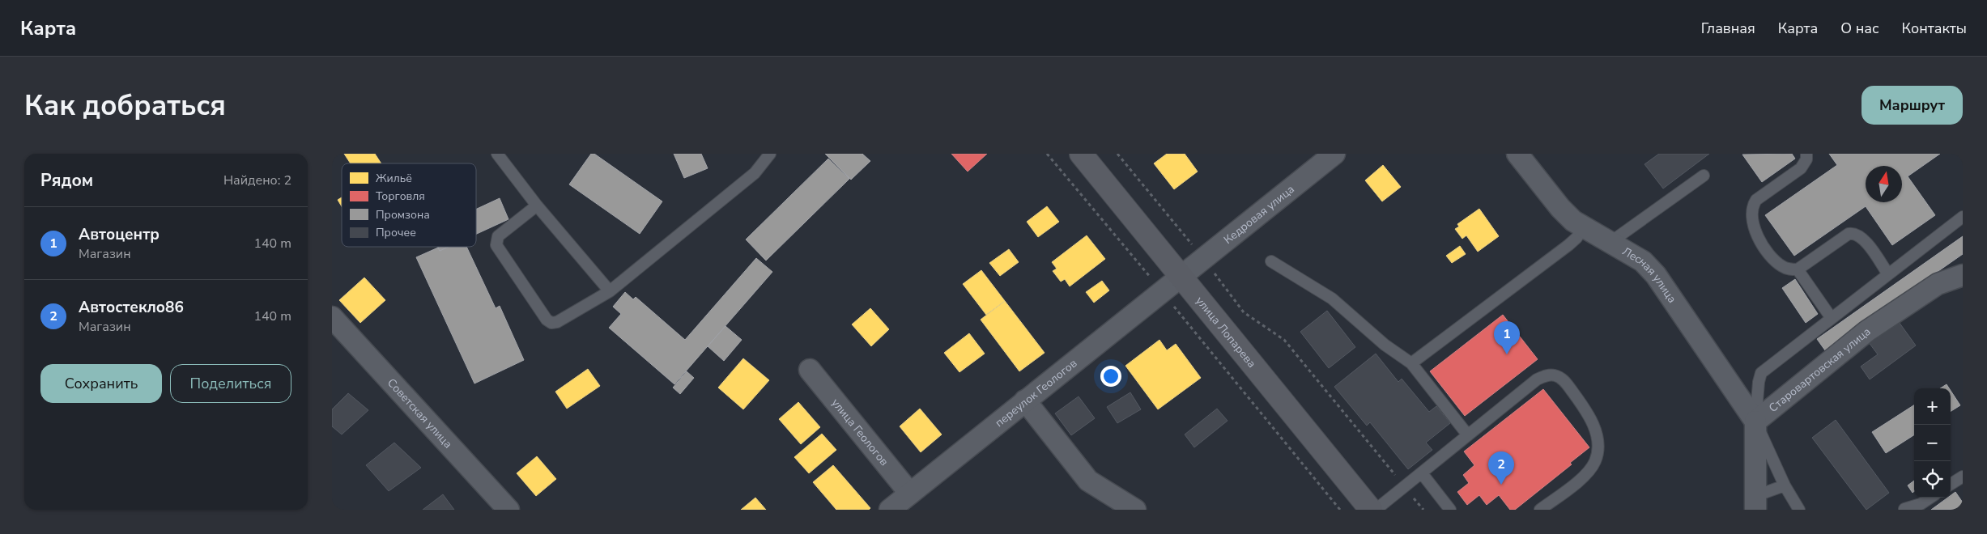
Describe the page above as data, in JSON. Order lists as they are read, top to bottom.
{
  "streets": {
    "main road": ["улица Лопарева"],
    "street": [
      "Кедровая улица",
      "Лесная улица",
      "Старовартовская улица",
      "переулок Геологов",
      "Советская улица",
      "улица Геологов"
    ]
  },
  "crossings": [
    ["Кедровая улица", "улица Лопарева"],
    ["Кедровая улица", "переулок Геологов"],
    ["Лесная улица", "Старовартовская улица"],
    ["улица Лопарева", "переулок Геологов"],
    ["переулок Геологов", "улица Геологов"]
  ],
  "legend": [
    "Жильё",
    "Торговля",
    "Промзона",
    "Прочее"
  ],
  "north": "top",
  "page": {
    "header": "Карта",
    "nav": [
      "Главная",
      "Карта",
      "О нас",
      "Контакты"
    ],
    "buttons": [
      "Маршрут",
      ["Сохранить", "Поделиться"]
    ],
    "title": "Как добраться",
    "heading": ["Рядом", "Найдено: 2"],
    "list": [
      {
        "mark": "1",
        "name": "Автоцентр",
        "note": "Магазин",
        "value": "140 m"
      },
      {
        "mark": "2",
        "name": "Автостекло86",
        "note": "Магазин",
        "value": "140 m"
      }
    ],
    "pins": ["1", "2"],
    "map_buttons": ["+", "−"]
  }
}
